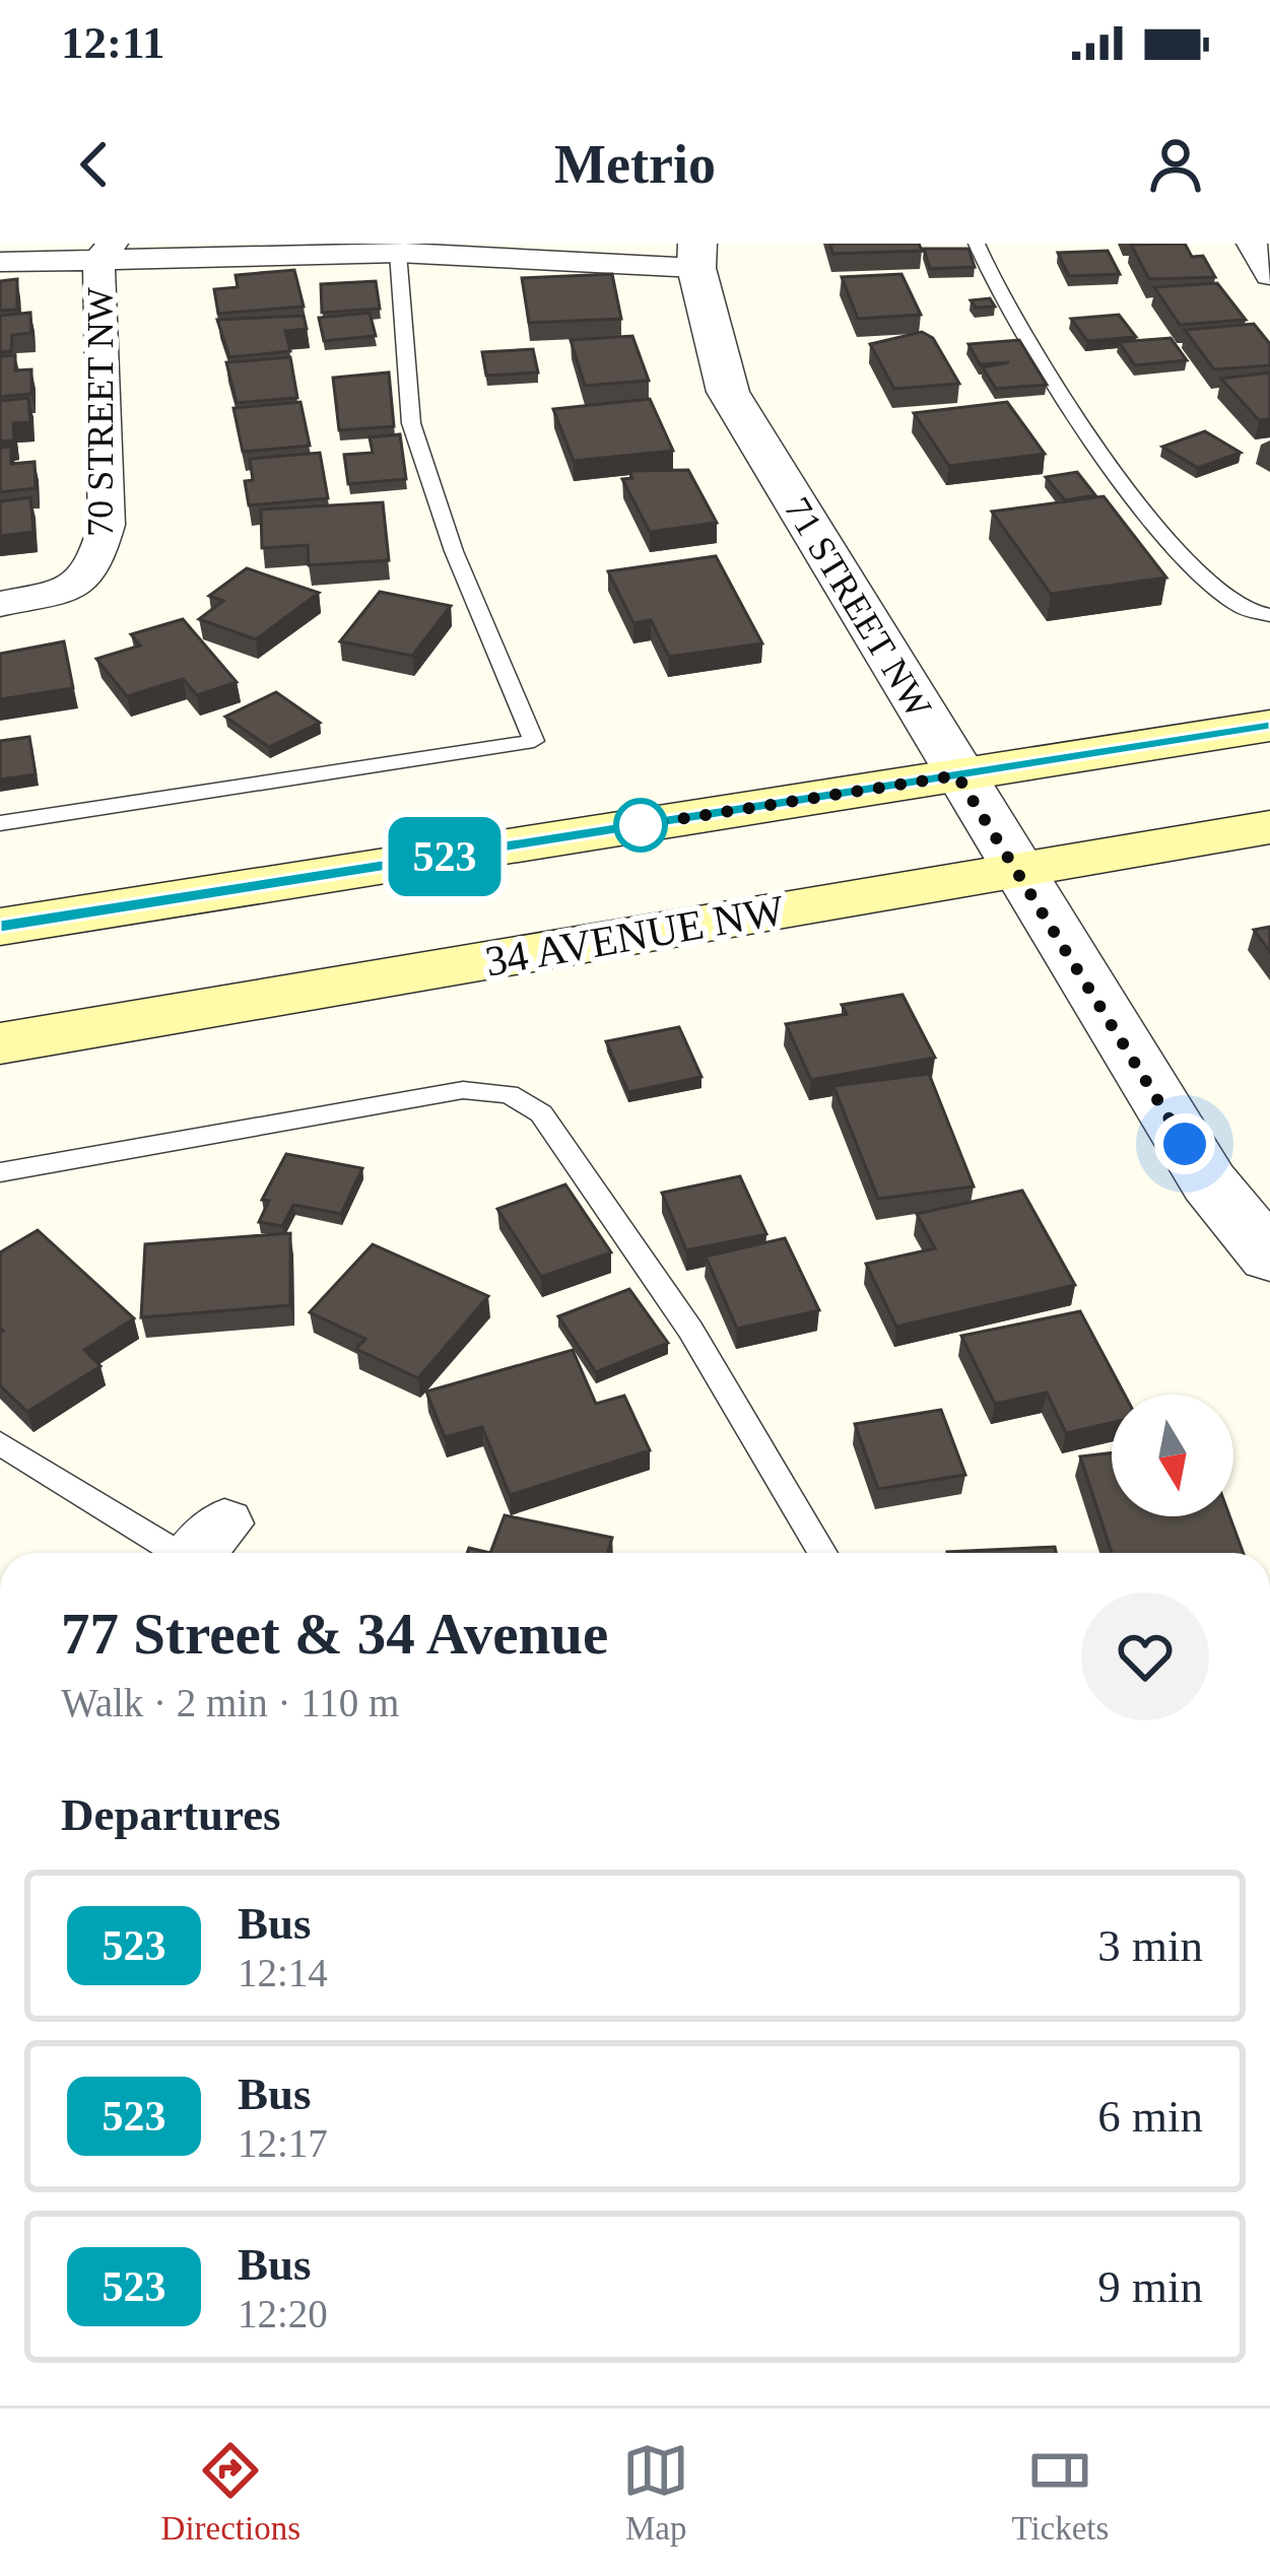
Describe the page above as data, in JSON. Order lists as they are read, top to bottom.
{
  "streets": {
    "main road": ["34 AVENUE NW"],
    "street": ["70 STREET NW", "71 STREET NW"]
  },
  "crossings": [
    ["71 STREET NW", "34 AVENUE NW"]
  ],
  "lines": ["bus line 523"],
  "north": "bottom",
  "page": {
    "status": "12:11",
    "header": "Metrio",
    "on_map": "523",
    "heading": [
      ["77 Street & 34 Avenue", "Walk · 2 min · 110 m"],
      "Departures"
    ],
    "list": [
      {
        "mark": "523",
        "name": "Bus",
        "note": "12:14",
        "value": "3 min"
      },
      {
        "mark": "523",
        "name": "Bus",
        "note": "12:17",
        "value": "6 min"
      },
      {
        "mark": "523",
        "name": "Bus",
        "note": "12:20",
        "value": "9 min"
      }
    ],
    "tabs": ["Directions", "Map", "Tickets"]
  }
}
